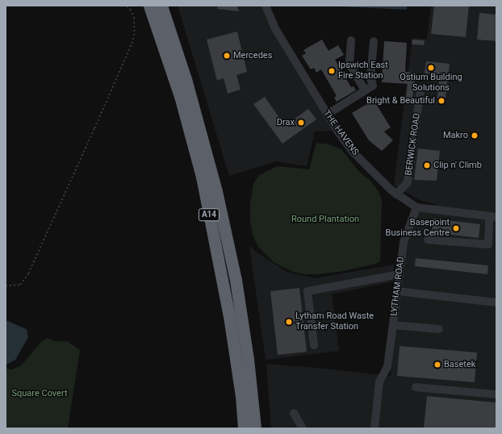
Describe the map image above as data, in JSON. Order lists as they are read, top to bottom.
{
  "streets": {
    "highway": ["A14"],
    "street": ["THE HAVENS", "BERWICK ROAD", "LYTHAM ROAD"]
  },
  "crossings": [
    ["THE HAVENS", "BERWICK ROAD"],
    ["THE HAVENS", "LYTHAM ROAD"]
  ],
  "parks": ["Round Plantation", "Square Covert"],
  "places": [
    "Mercedes",
    "Ostium Building Solutions",
    "Ipswich East Fire Station",
    "Bright & Beautiful",
    "Drax",
    "Makro",
    "Clip n' Climb",
    "Basepoint Business Centre",
    "Lytham Road Waste Transfer Station",
    "Basetek"
  ]
}
